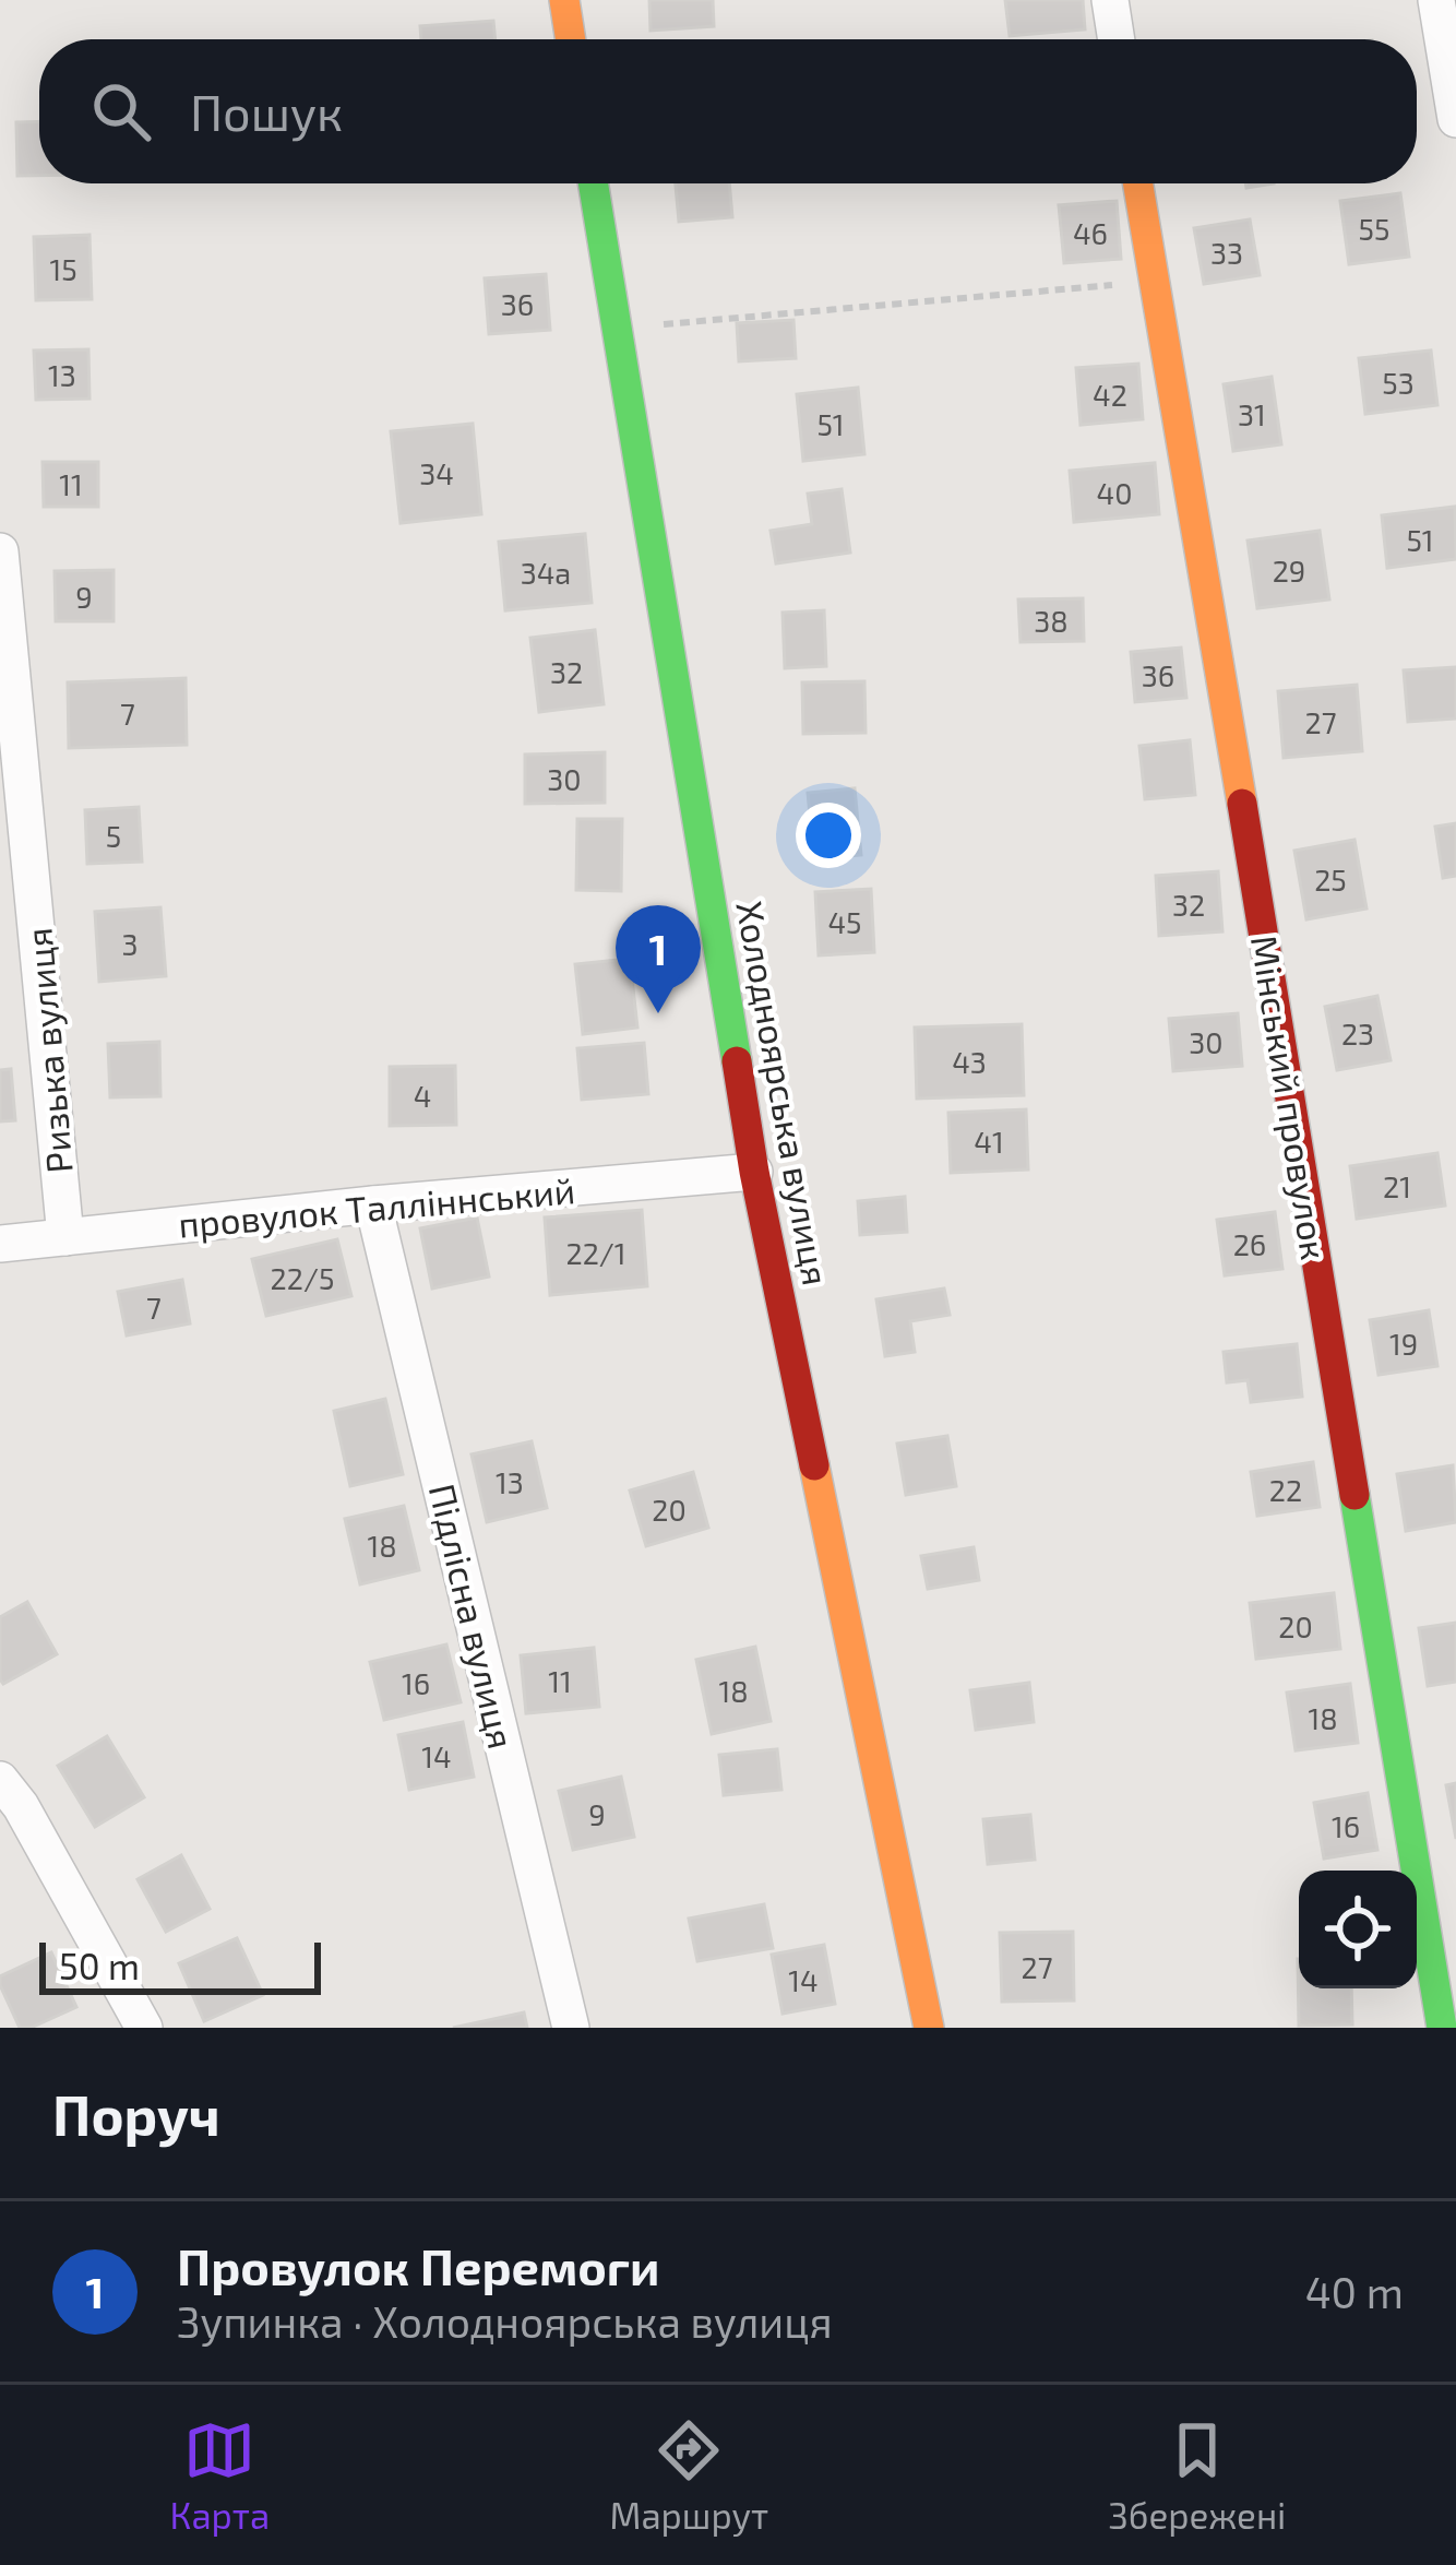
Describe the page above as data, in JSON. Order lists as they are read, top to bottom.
{
  "streets": {
    "main road": ["Холодноярська вулиця", "Мінський провулок"],
    "street": ["Ризька вулиця", "провулок Талліннський", "Підлісна вулиця"]
  },
  "crossings": [
    ["Ризька вулиця", "провулок Талліннський"],
    ["Холодноярська вулиця", "провулок Талліннський"],
    ["провулок Талліннський", "Підлісна вулиця"]
  ],
  "house_numbers": [
    "55",
    "46",
    "33",
    "15",
    "36",
    "13",
    "53",
    "42",
    "31",
    "51",
    "34",
    "11",
    "40",
    "51",
    "29",
    "34а",
    "9",
    "38",
    "32",
    "36",
    "7",
    "27",
    "30",
    "5",
    "25",
    "32",
    "45",
    "3",
    "23",
    "30",
    "43",
    "4",
    "41",
    "21",
    "26",
    "22/1",
    "22/5",
    "7",
    "19",
    "13",
    "22",
    "20",
    "18",
    "20",
    "11",
    "16",
    "18",
    "18",
    "14",
    "9",
    "16",
    "27",
    "14"
  ],
  "scale_bar": "50 m",
  "page": {
    "search": "Пошук",
    "pins": "1",
    "scale": "50 m",
    "heading": "Поруч",
    "list": [
      {
        "mark": "1",
        "name": "Провулок Перемоги",
        "note": "Зупинка · Холодноярська вулиця",
        "value": "40 m"
      }
    ],
    "nav": ["Карта", "Маршрут", "Збережені"]
  }
}
